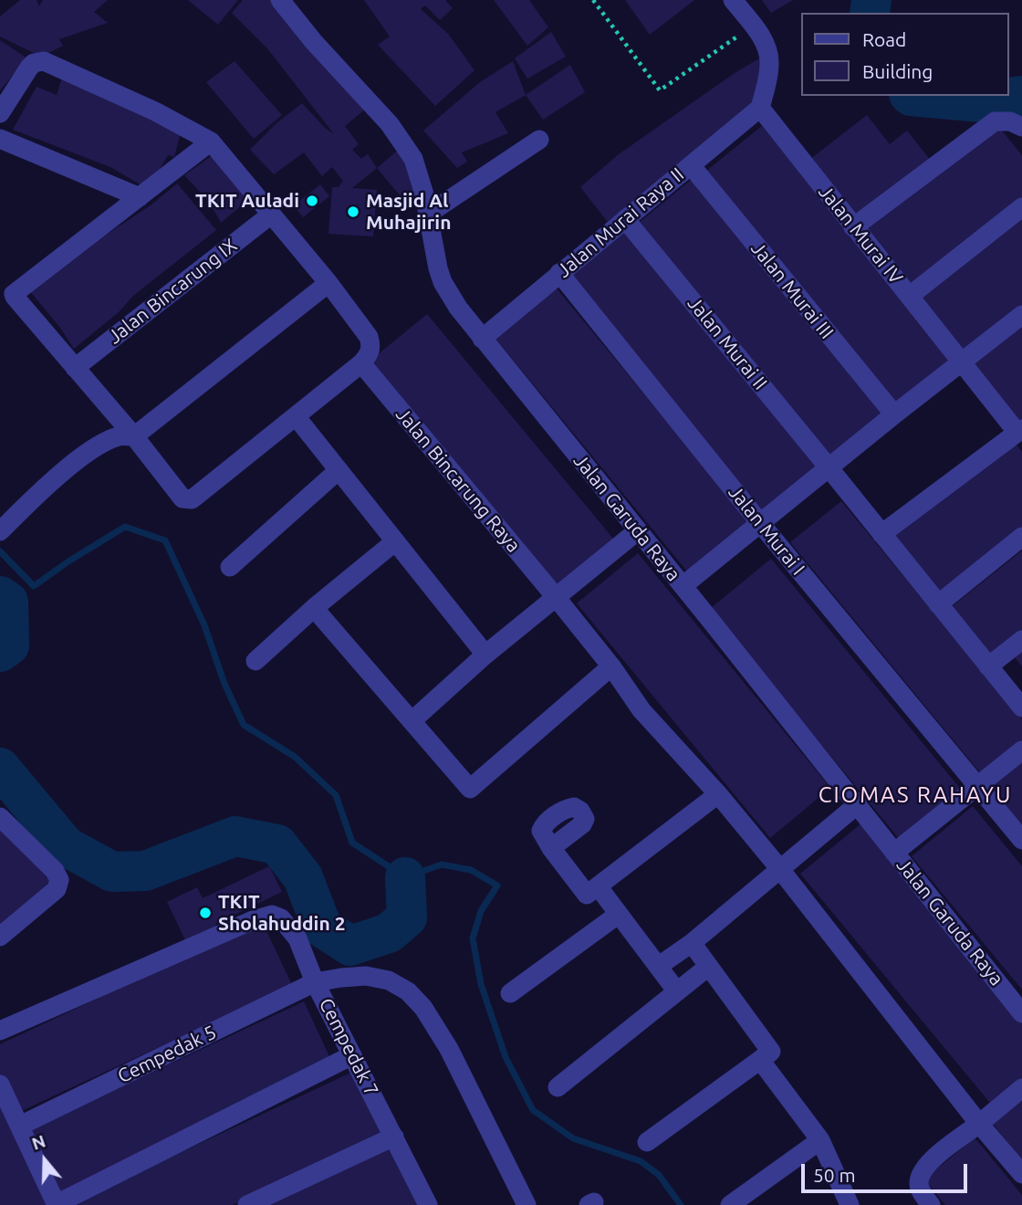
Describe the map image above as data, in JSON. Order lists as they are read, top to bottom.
{
  "streets": {
    "street": [
      "Jalan Murai Raya II",
      "Jalan Murai IV",
      "Jalan Murai III",
      "Jalan Bincarung IX",
      "Jalan Murai II",
      "Jalan Bincarung Raya",
      "Jalan Garuda Raya",
      "Jalan Murai I",
      "Cempedak 7",
      "Cempedak 5"
    ]
  },
  "crossings": [
    ["Jalan Murai Raya II", "Jalan Murai IV"],
    ["Jalan Murai Raya II", "Jalan Murai III"],
    ["Jalan Murai Raya II", "Jalan Murai II"],
    ["Jalan Murai Raya II", "Jalan Garuda Raya"],
    ["Jalan Murai Raya II", "Jalan Murai I"],
    ["Cempedak 7", "Cempedak 5"]
  ],
  "districts": ["CIOMAS RAHAYU"],
  "places": ["TKIT Auladi", "Masjid Al Muhajirin", "TKIT Sholahuddin 2"],
  "legend": ["Road", "Building"],
  "scale_bar": "50 m",
  "north": "top"
}
